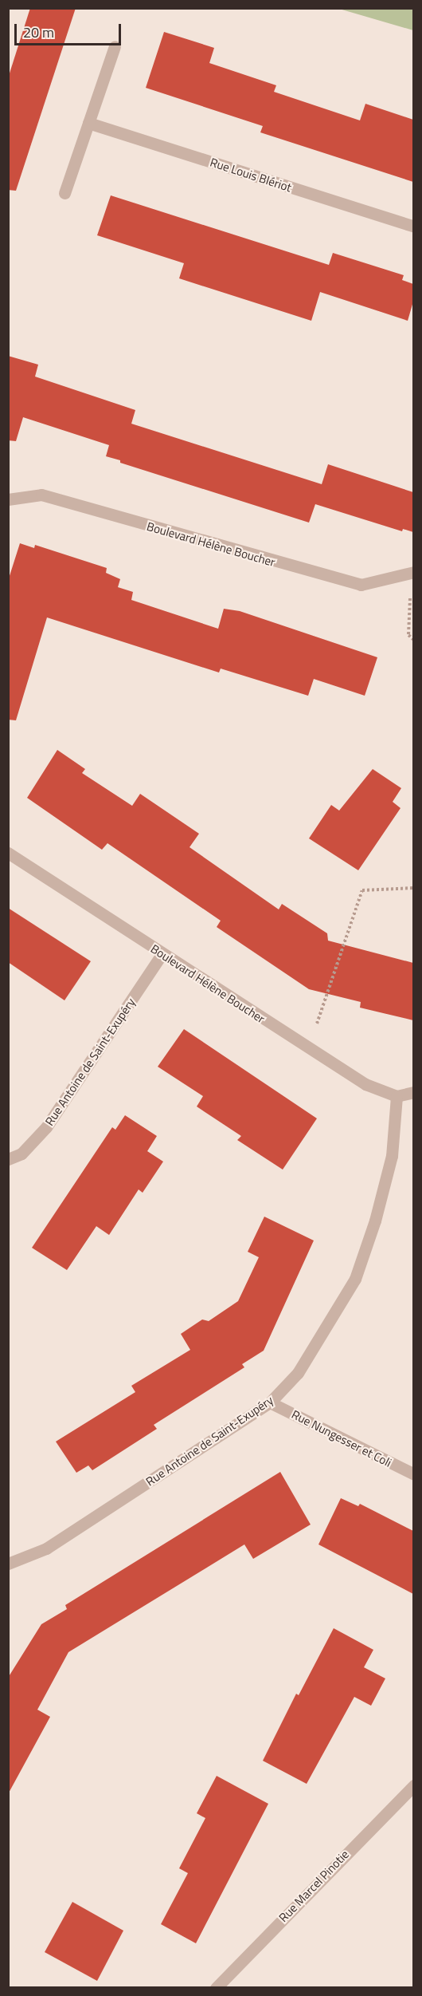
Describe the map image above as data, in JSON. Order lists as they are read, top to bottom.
{
  "streets": {
    "street": [
      "Rue Louis Blériot",
      "Boulevard Hélène Boucher",
      "Rue Antoine de Saint-Exupéry",
      "Rue Nungesser et Coli",
      "Rue Marcel Pinotie"
    ]
  },
  "crossings": [
    ["Boulevard Hélène Boucher", "Rue Antoine de Saint-Exupéry"],
    ["Rue Antoine de Saint-Exupéry", "Rue Nungesser et Coli"]
  ],
  "scale_bar": "20 m"
}
